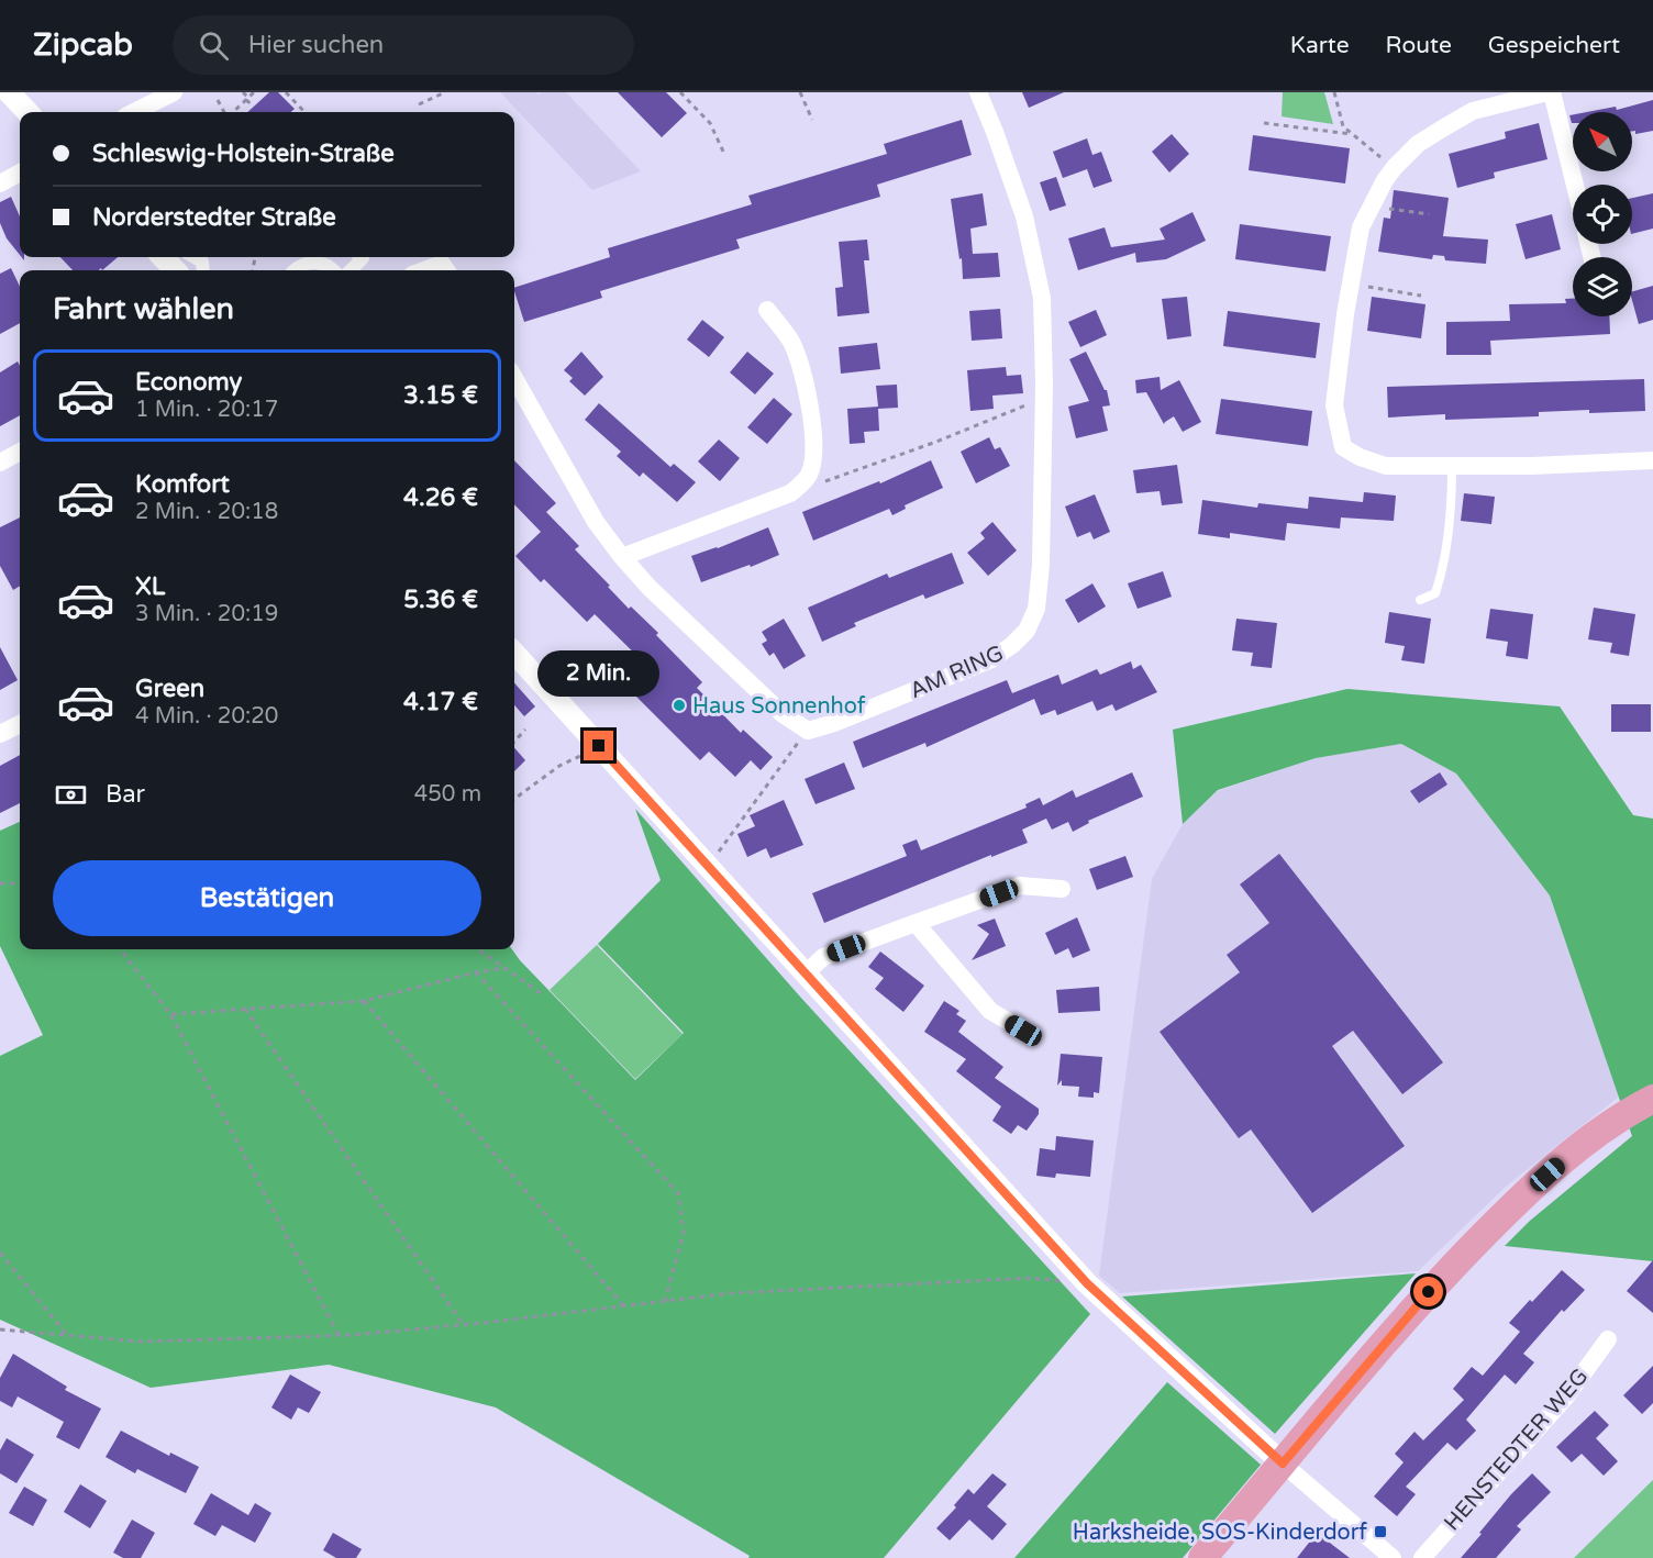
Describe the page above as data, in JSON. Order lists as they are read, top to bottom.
{
  "streets": {
    "street": ["AM RING", "HENSTEDTER WEG"]
  },
  "places": {
    "other": ["Haus Sonnenhof"],
    "transit": ["Harksheide, SOS-Kinderdorf"]
  },
  "north": "top left",
  "page": {
    "header": "Zipcab",
    "search": "Hier suchen",
    "nav": ["Karte", "Route", "Gespeichert"],
    "banner": ["Schleswig-Holstein-Straße", "Norderstedter Straße"],
    "heading": "Fahrt wählen",
    "list": [
      {
        "name": "Economy",
        "note": "1 Min. · 20:17",
        "value": "3.15 €"
      },
      {
        "name": "Komfort",
        "note": "2 Min. · 20:18",
        "value": "4.26 €"
      },
      {
        "name": "XL",
        "note": "3 Min. · 20:19",
        "value": "5.36 €"
      },
      {
        "name": "Green",
        "note": "4 Min. · 20:20",
        "value": "4.17 €"
      }
    ],
    "bubble": "2 Min.",
    "pay": ["Bar", "450 m"],
    "buttons": "Bestätigen"
  }
}
